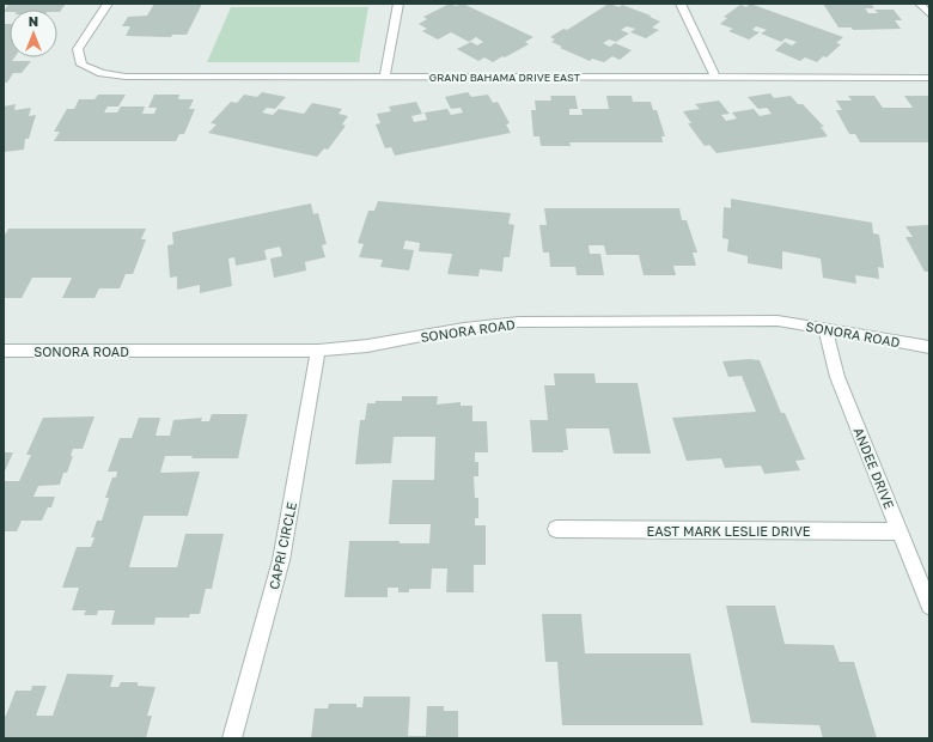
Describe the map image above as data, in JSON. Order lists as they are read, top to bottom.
{
  "streets": {
    "street": [
      "GRAND BAHAMA DRIVE EAST",
      "SONORA ROAD",
      "ANDEE DRIVE",
      "EAST MARK LESLIE DRIVE",
      "CAPRI CIRCLE"
    ]
  },
  "crossings": [
    ["SONORA ROAD", "ANDEE DRIVE"],
    ["SONORA ROAD", "CAPRI CIRCLE"],
    ["ANDEE DRIVE", "EAST MARK LESLIE DRIVE"]
  ],
  "north": "top"
}
